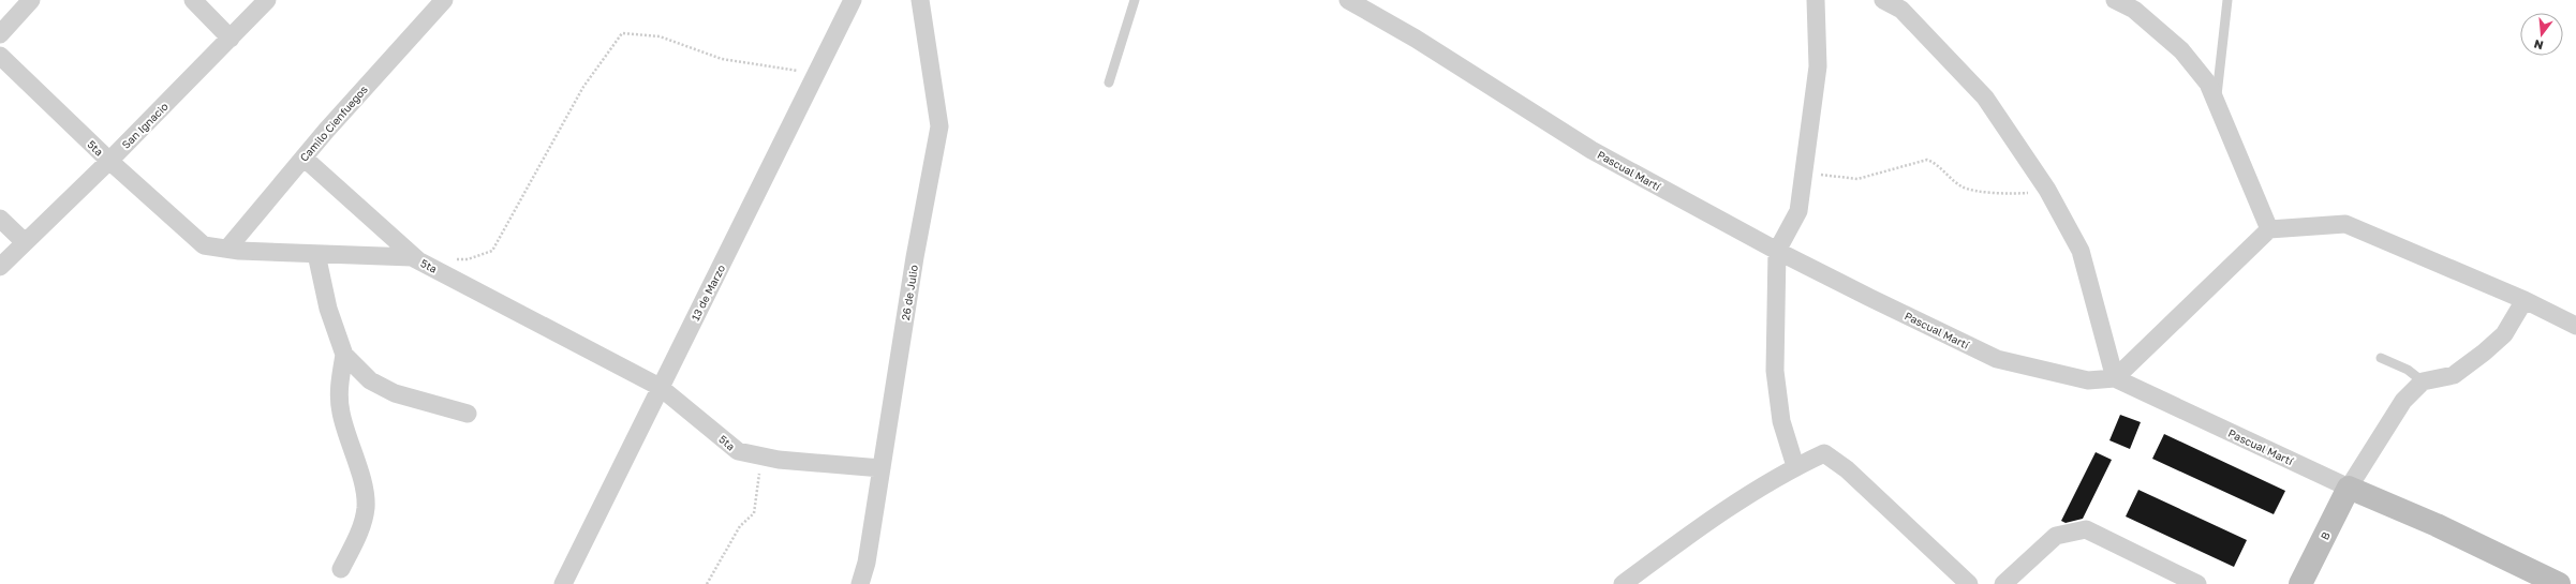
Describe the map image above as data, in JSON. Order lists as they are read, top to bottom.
{
  "streets": {
    "street": [
      "Camilo Cienfuegos",
      "San Ignacio",
      "5ta",
      "Pascual Martí",
      "13 de Marzo",
      "26 de Julio",
      "B"
    ]
  },
  "crossings": [
    ["Camilo Cienfuegos", "5ta"],
    ["San Ignacio", "5ta"],
    ["5ta", "13 de Marzo"],
    ["5ta", "26 de Julio"],
    ["Pascual Martí", "B"]
  ],
  "north": "bottom"
}
